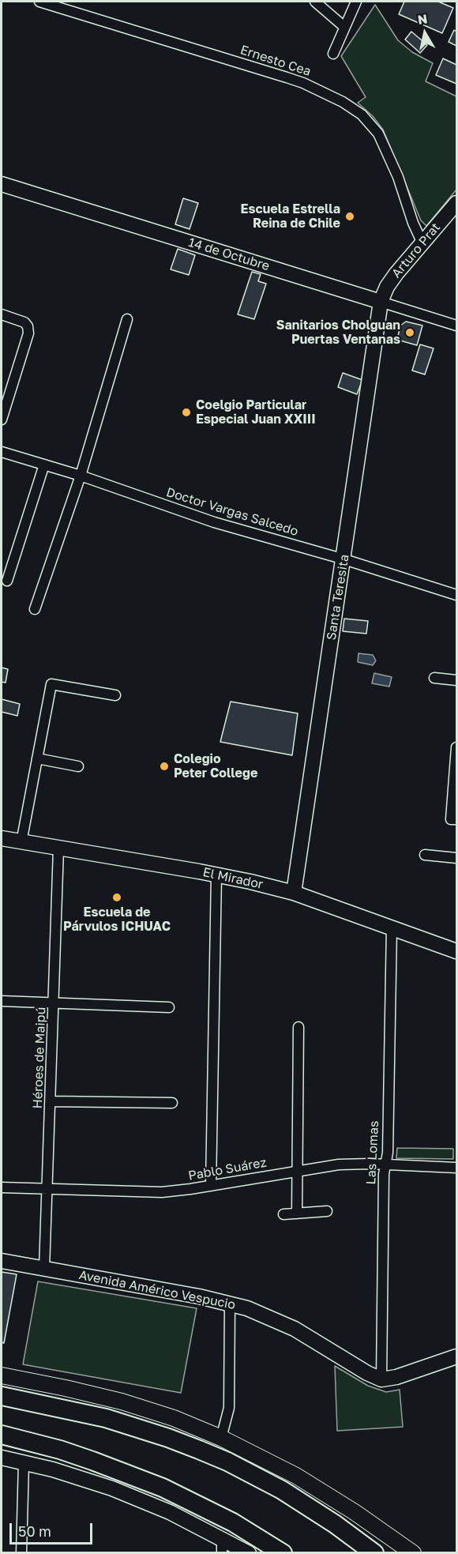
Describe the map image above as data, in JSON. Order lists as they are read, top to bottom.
{
  "streets": {
    "street": [
      "Ernesto Cea",
      "Arturo Prat",
      "14 de Octubre",
      "Doctor Vargas Salcedo",
      "Santa Teresita",
      "El Mirador",
      "Héroes de Maipú",
      "Las Lomas",
      "Pablo Suárez",
      "Avenida Américo Vespucio"
    ]
  },
  "crossings": [
    ["Ernesto Cea", "Arturo Prat"],
    ["Arturo Prat", "14 de Octubre"],
    ["Arturo Prat", "Santa Teresita"],
    ["14 de Octubre", "Santa Teresita"],
    ["Doctor Vargas Salcedo", "Santa Teresita"],
    ["Santa Teresita", "El Mirador"],
    ["El Mirador", "Héroes de Maipú"],
    ["El Mirador", "Las Lomas"],
    ["Héroes de Maipú", "Pablo Suárez"],
    ["Héroes de Maipú", "Avenida Américo Vespucio"],
    ["Las Lomas", "Pablo Suárez"],
    ["Las Lomas", "Avenida Américo Vespucio"]
  ],
  "places": [
    "Escuela Estrella Reina de Chile",
    "Sanitarios Cholguan Puertas Ventanas",
    "Coelgio Particular Especial Juan XXIII",
    "Colegio Peter College",
    "Escuela de Párvulos ICHUAC"
  ],
  "scale_bar": "50 m",
  "north": "top"
}
